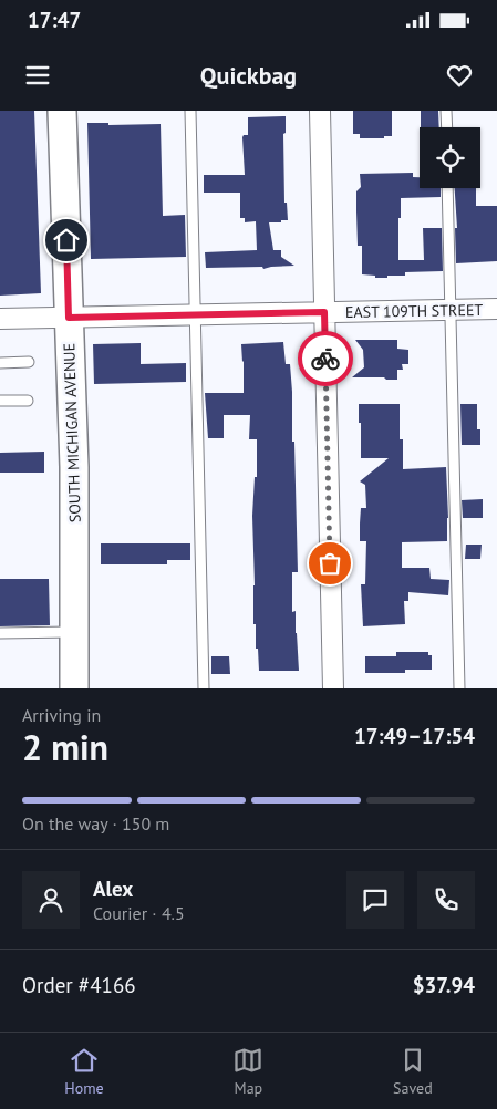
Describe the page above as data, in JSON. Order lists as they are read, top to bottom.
{
  "streets": {
    "main road": ["SOUTH MICHIGAN AVENUE"],
    "street": ["EAST 109TH STREET"]
  },
  "crossings": [
    ["EAST 109TH STREET", "SOUTH MICHIGAN AVENUE"]
  ],
  "page": {
    "status": "17:47",
    "header": "Quickbag",
    "heading": ["2 min", "Arriving in", "17:49–17:54"],
    "panel": [
      "Alex",
      "Courier · 4.5",
      "Order #4166",
      "$37.94"
    ],
    "bar": "On the way · 150 m",
    "tabs": ["Home", "Map", "Saved"]
  }
}
